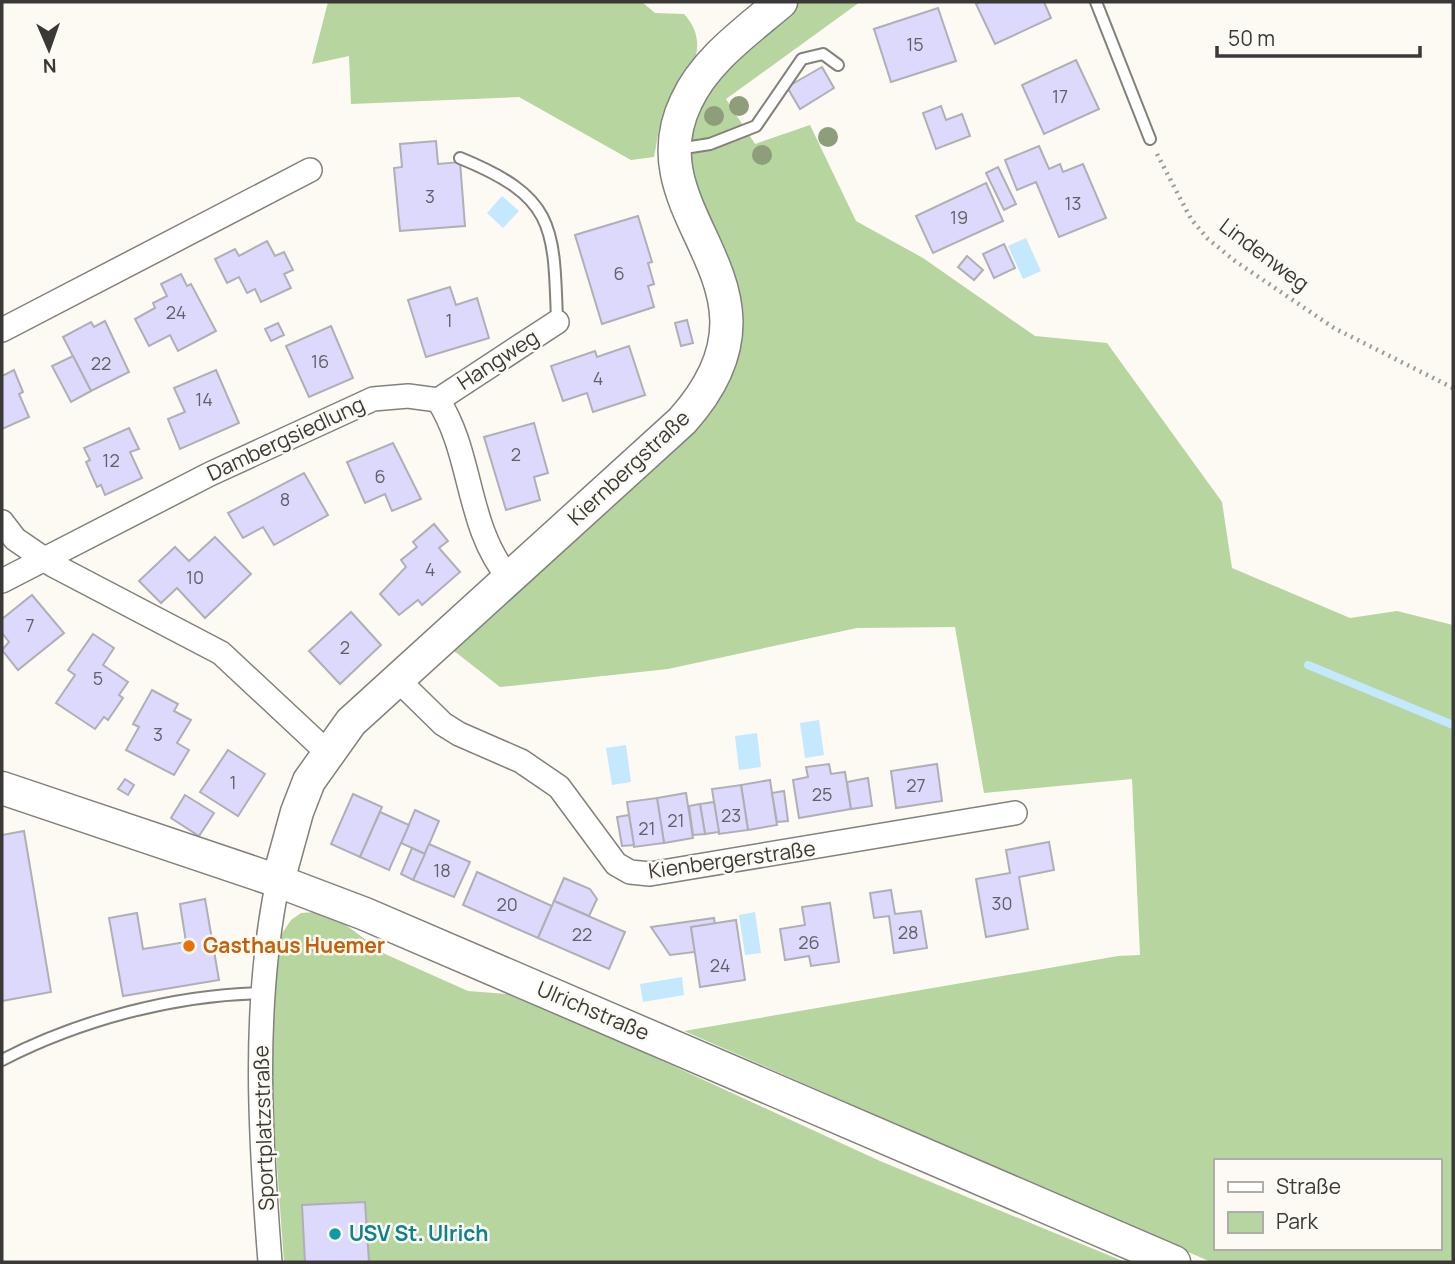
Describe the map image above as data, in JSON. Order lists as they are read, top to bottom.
{
  "streets": {
    "street": [
      "Hangweg",
      "Dambergsiedlung",
      "Kiernbergstraße",
      "Kienbergerstraße",
      "Ulrichstraße",
      "Sportplatzstraße"
    ],
    "path": ["Lindenweg"]
  },
  "crossings": [
    ["Hangweg", "Dambergsiedlung"],
    ["Kiernbergstraße", "Kienbergerstraße"],
    ["Kiernbergstraße", "Ulrichstraße"],
    ["Kiernbergstraße", "Sportplatzstraße"],
    ["Ulrichstraße", "Sportplatzstraße"]
  ],
  "places": ["Gasthaus Huemer", "USV St. Ulrich"],
  "house_numbers": [
    "15",
    "17",
    "3",
    "13",
    "19",
    "6",
    "24",
    "1",
    "16",
    "22",
    "4",
    "14",
    "2",
    "12",
    "6",
    "8",
    "4",
    "10",
    "7",
    "2",
    "5",
    "3",
    "1",
    "27",
    "25",
    "23",
    "21",
    "21",
    "18",
    "30",
    "20",
    "28",
    "22",
    "26",
    "24"
  ],
  "legend": ["Straße", "Park"],
  "scale_bar": "50 m",
  "north": "bottom"
}
